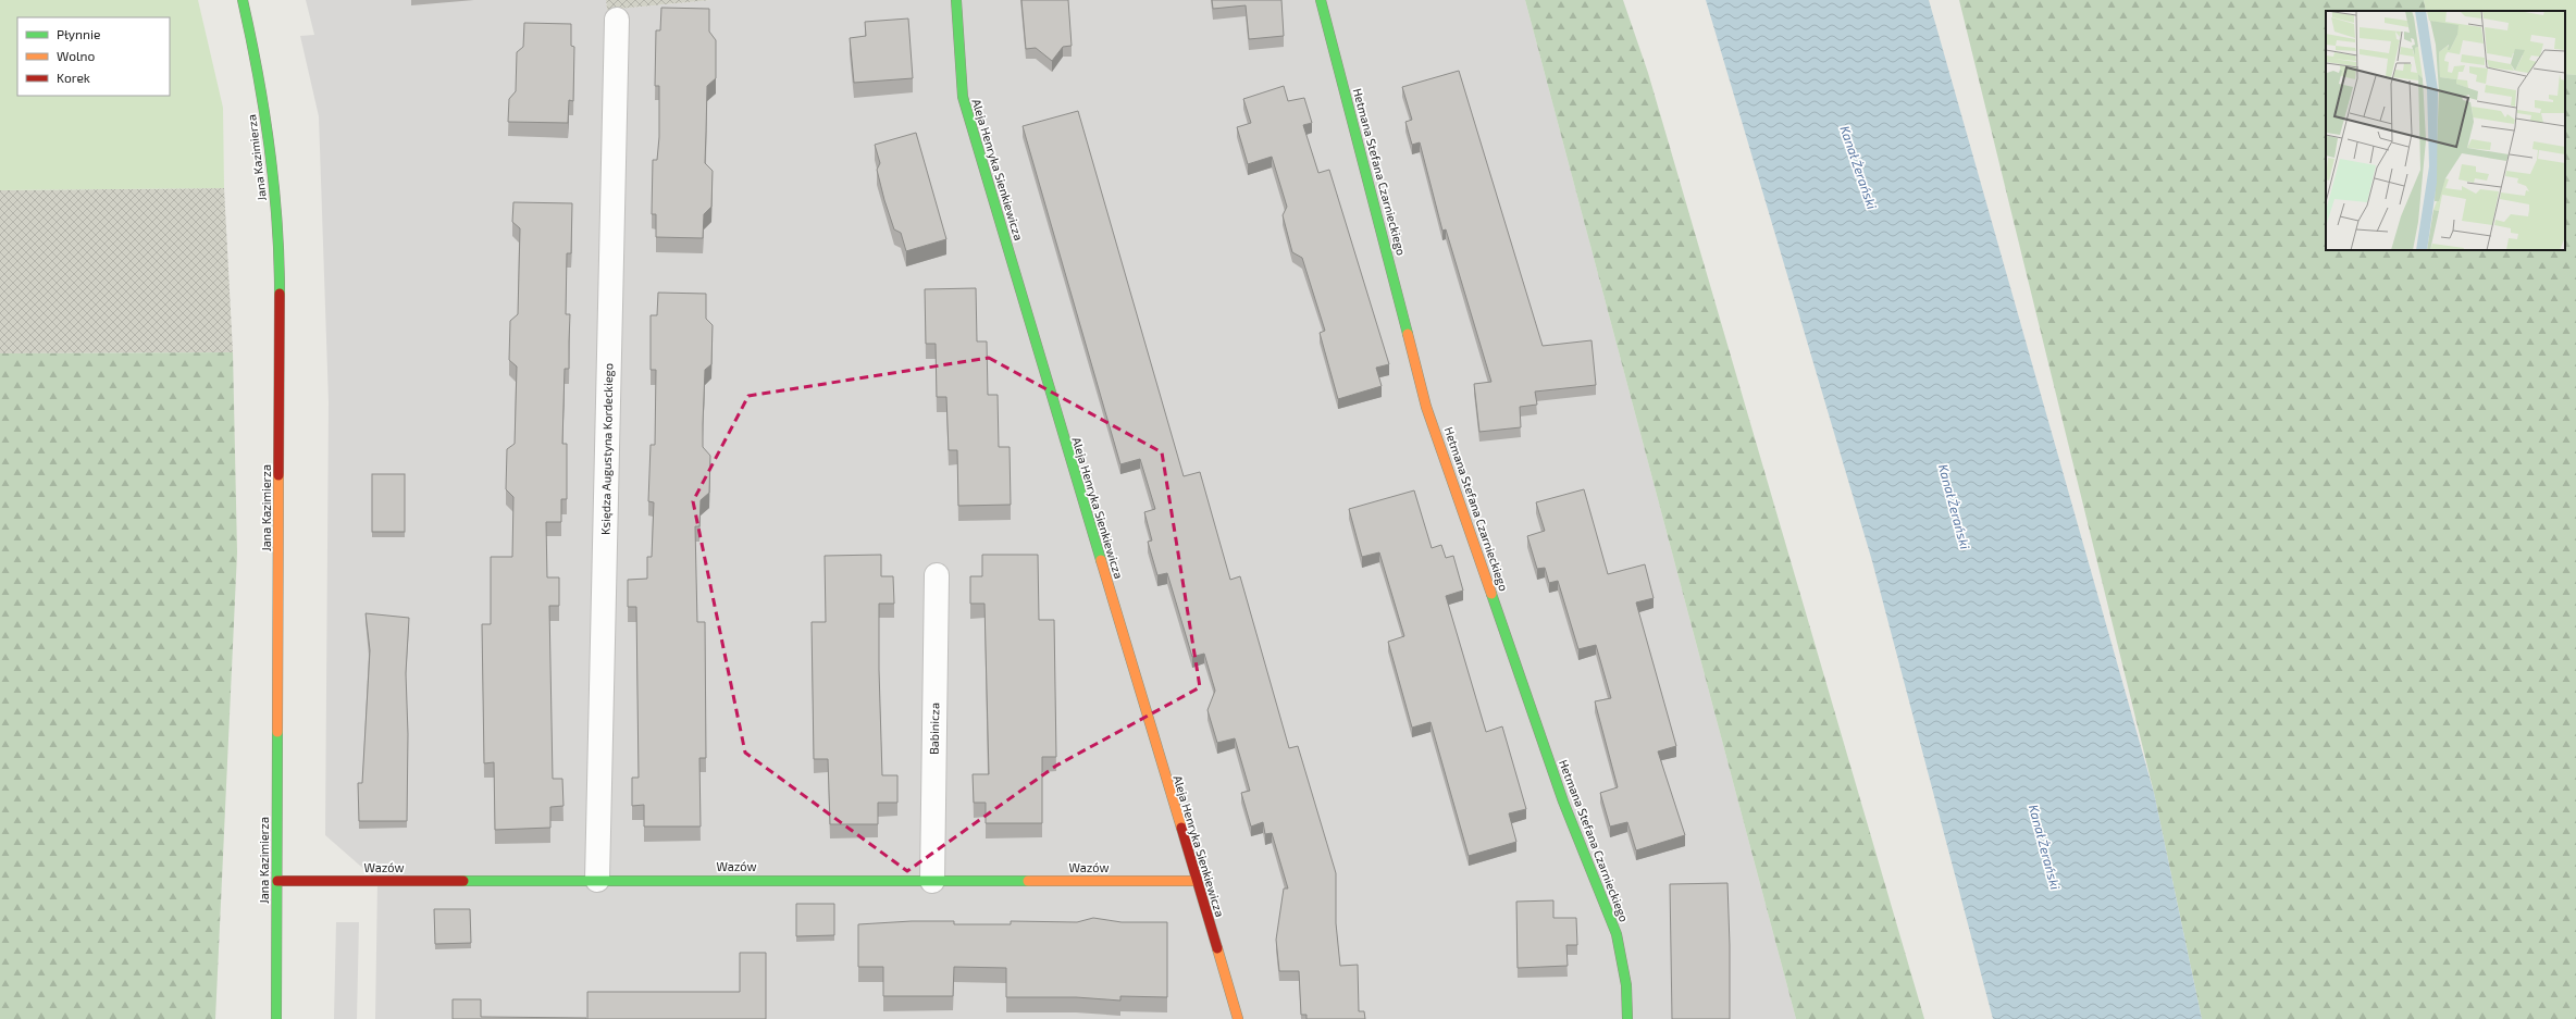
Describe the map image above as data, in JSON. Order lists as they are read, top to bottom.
{
  "streets": {
    "street": [
      "Jana Kazimierza",
      "Aleja Henryka Sienkiewicza",
      "Hetmana Stefana Czarnieckiego",
      "Księdza Augustyna Kordeckiego",
      "Babinicza",
      "Wazów"
    ]
  },
  "crossings": [
    ["Jana Kazimierza", "Wazów"],
    ["Aleja Henryka Sienkiewicza", "Wazów"],
    ["Księdza Augustyna Kordeckiego", "Wazów"],
    ["Babinicza", "Wazów"]
  ],
  "water": ["Kanał Żerański"],
  "legend": ["Płynnie", "Wolno", "Korek"]
}
